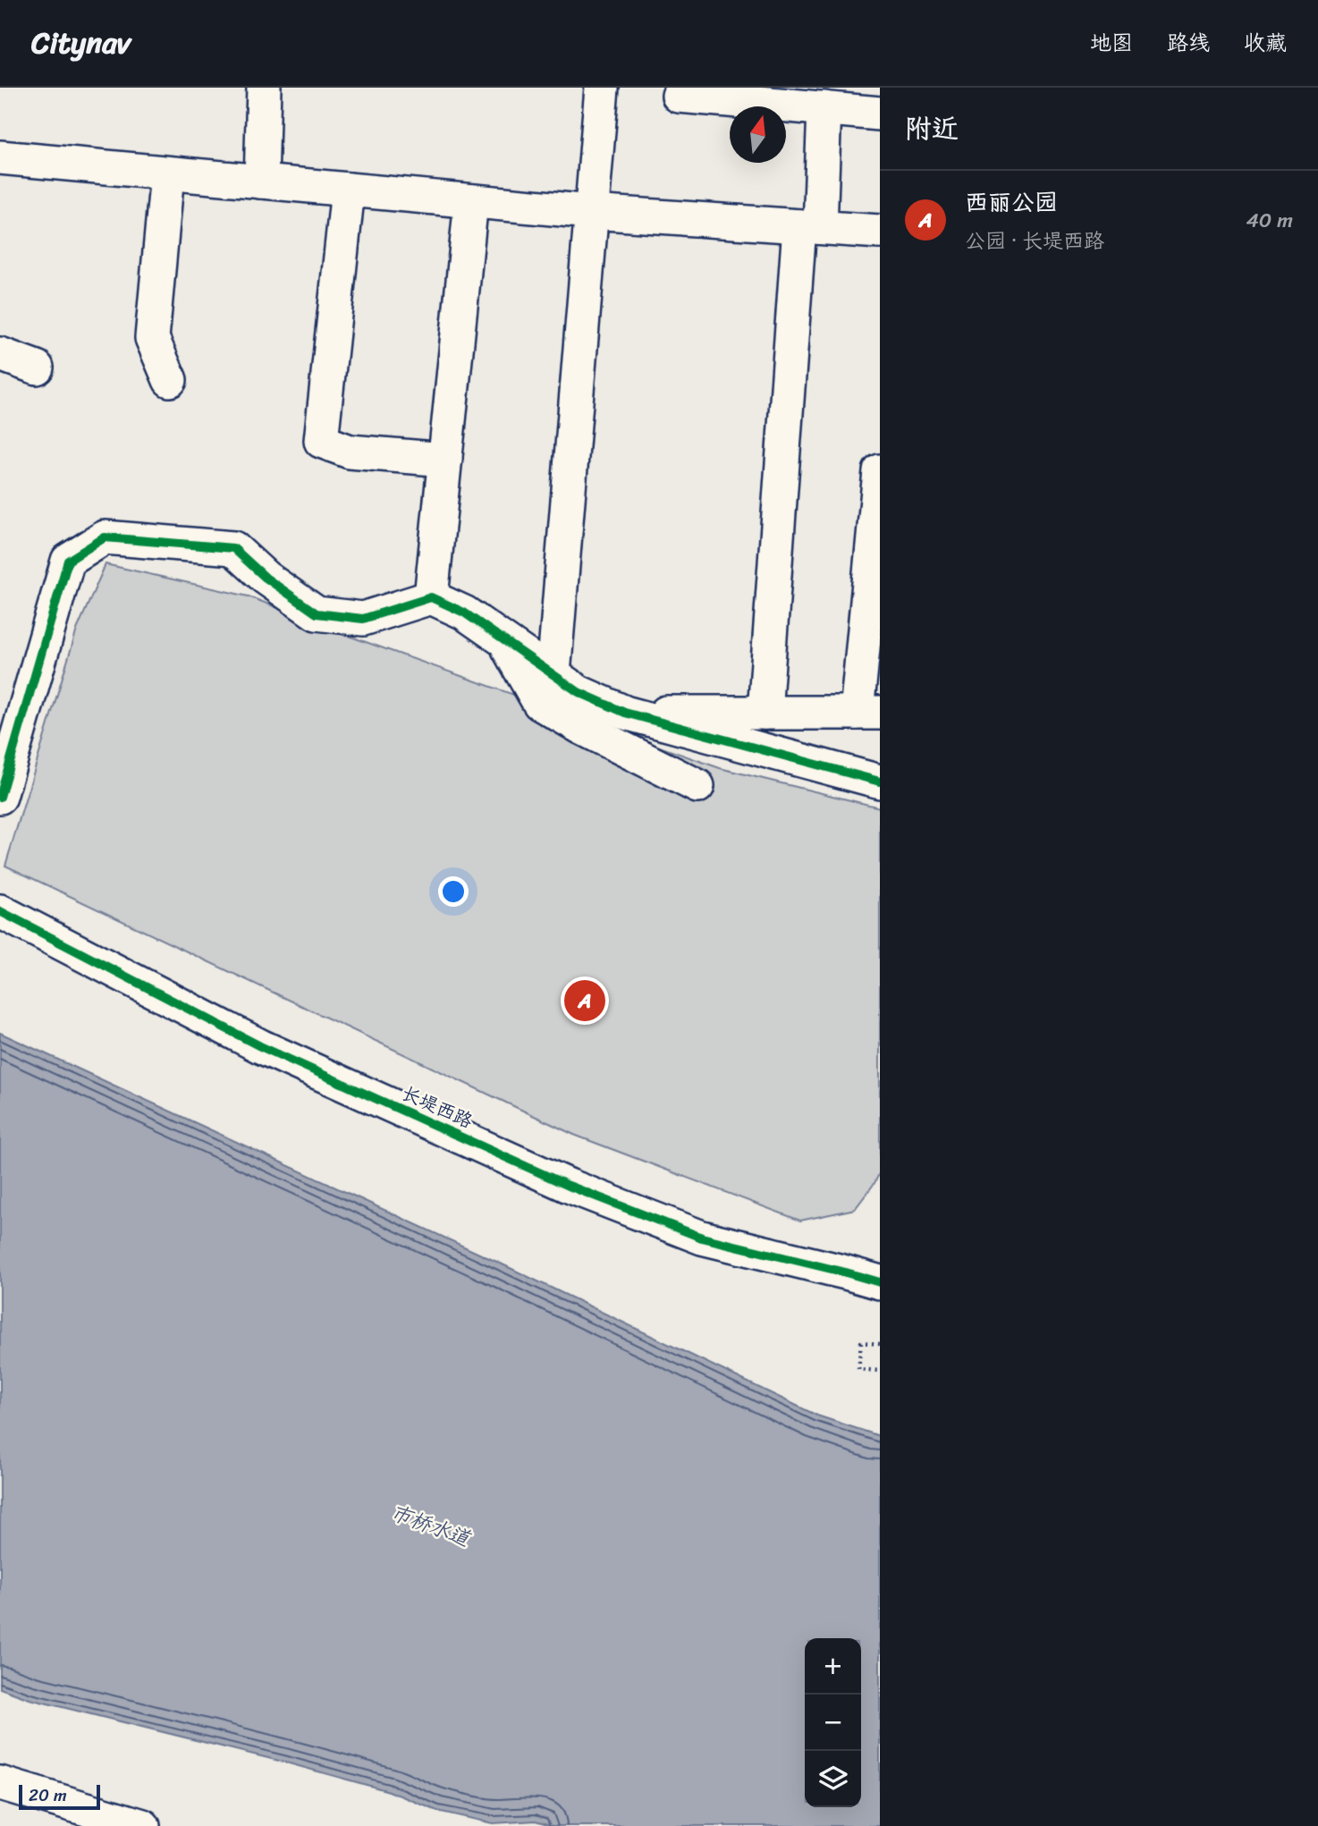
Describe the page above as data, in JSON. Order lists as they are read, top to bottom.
{
  "streets": {
    "street": ["长堤西路"]
  },
  "water": ["市桥水道"],
  "scale_bar": "20 m",
  "north": "top",
  "page": {
    "header": "Citynav",
    "nav": ["地图", "路线", "收藏"],
    "heading": "附近",
    "list": [
      {
        "mark": "A",
        "name": "西丽公园",
        "note": "公园 · 长堤西路",
        "value": "40 m"
      }
    ],
    "pins": "A",
    "map_buttons": ["+", "−"],
    "scale": "20 m"
  }
}
